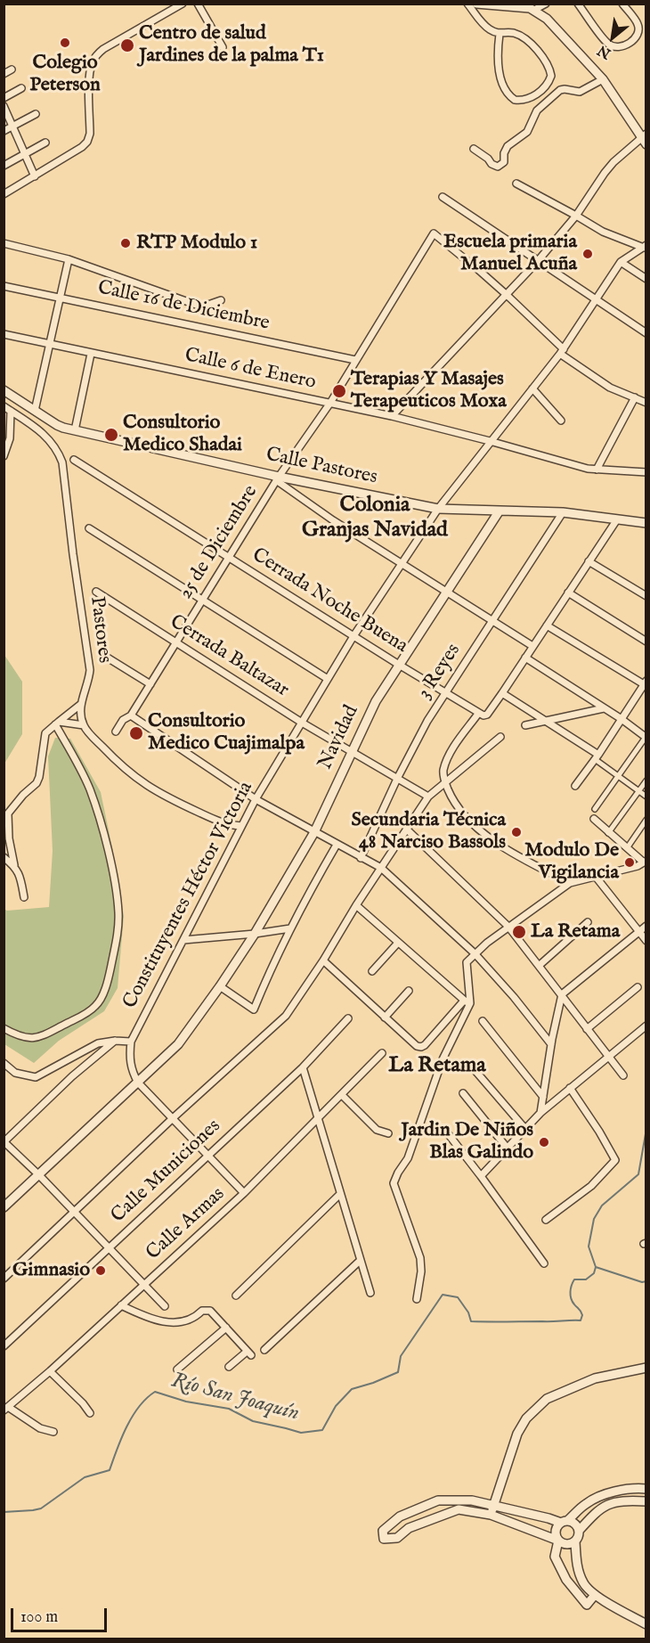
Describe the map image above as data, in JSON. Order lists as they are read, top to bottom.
{
  "streets": {
    "street": [
      "Calle 16 de Diciembre",
      "Calle 6 de Enero",
      "Calle Pastores",
      "25 de Diciembre",
      "Cerrada Noche Buena",
      "Pastores",
      "Cerrada Baltazar",
      "3 Reyes",
      "Navidad",
      "Constituyentes Héctor Victoria",
      "Calle Municiones",
      "Calle Armas"
    ]
  },
  "crossings": [
    ["Calle 16 de Diciembre", "25 de Diciembre"],
    ["Calle 6 de Enero", "25 de Diciembre"],
    ["Calle 6 de Enero", "Constituyentes Héctor Victoria"],
    ["Calle Pastores", "25 de Diciembre"],
    ["Calle Pastores", "3 Reyes"],
    ["Calle Pastores", "Navidad"],
    ["Calle Pastores", "Constituyentes Héctor Victoria"],
    ["25 de Diciembre", "Cerrada Noche Buena"],
    ["25 de Diciembre", "Cerrada Baltazar"],
    ["Cerrada Noche Buena", "3 Reyes"],
    ["Cerrada Noche Buena", "Navidad"],
    ["Cerrada Noche Buena", "Constituyentes Héctor Victoria"],
    ["Cerrada Baltazar", "3 Reyes"],
    ["Cerrada Baltazar", "Navidad"],
    ["Cerrada Baltazar", "Constituyentes Héctor Victoria"]
  ],
  "districts": ["Colonia Granjas Navidad", "La Retama"],
  "water": ["Río San Joaquín"],
  "places": [
    "Colegio Peterson",
    "Centro de salud Jardines de la palma T1",
    "RTP Modulo 1",
    "Escuela primaria Manuel Acuña",
    "Terapias Y Masajes Terapeuticos Moxa",
    "Consultorio Medico Shadai",
    "Consultorio Medico Cuajimalpa",
    "Secundaria Técnica 48 Narciso Bassols",
    "Modulo De Vigilancia",
    "La Retama",
    "Jardin De Niños Blas Galindo",
    "Gimnasio"
  ],
  "scale_bar": "100 m",
  "north": "bottom left"
}
